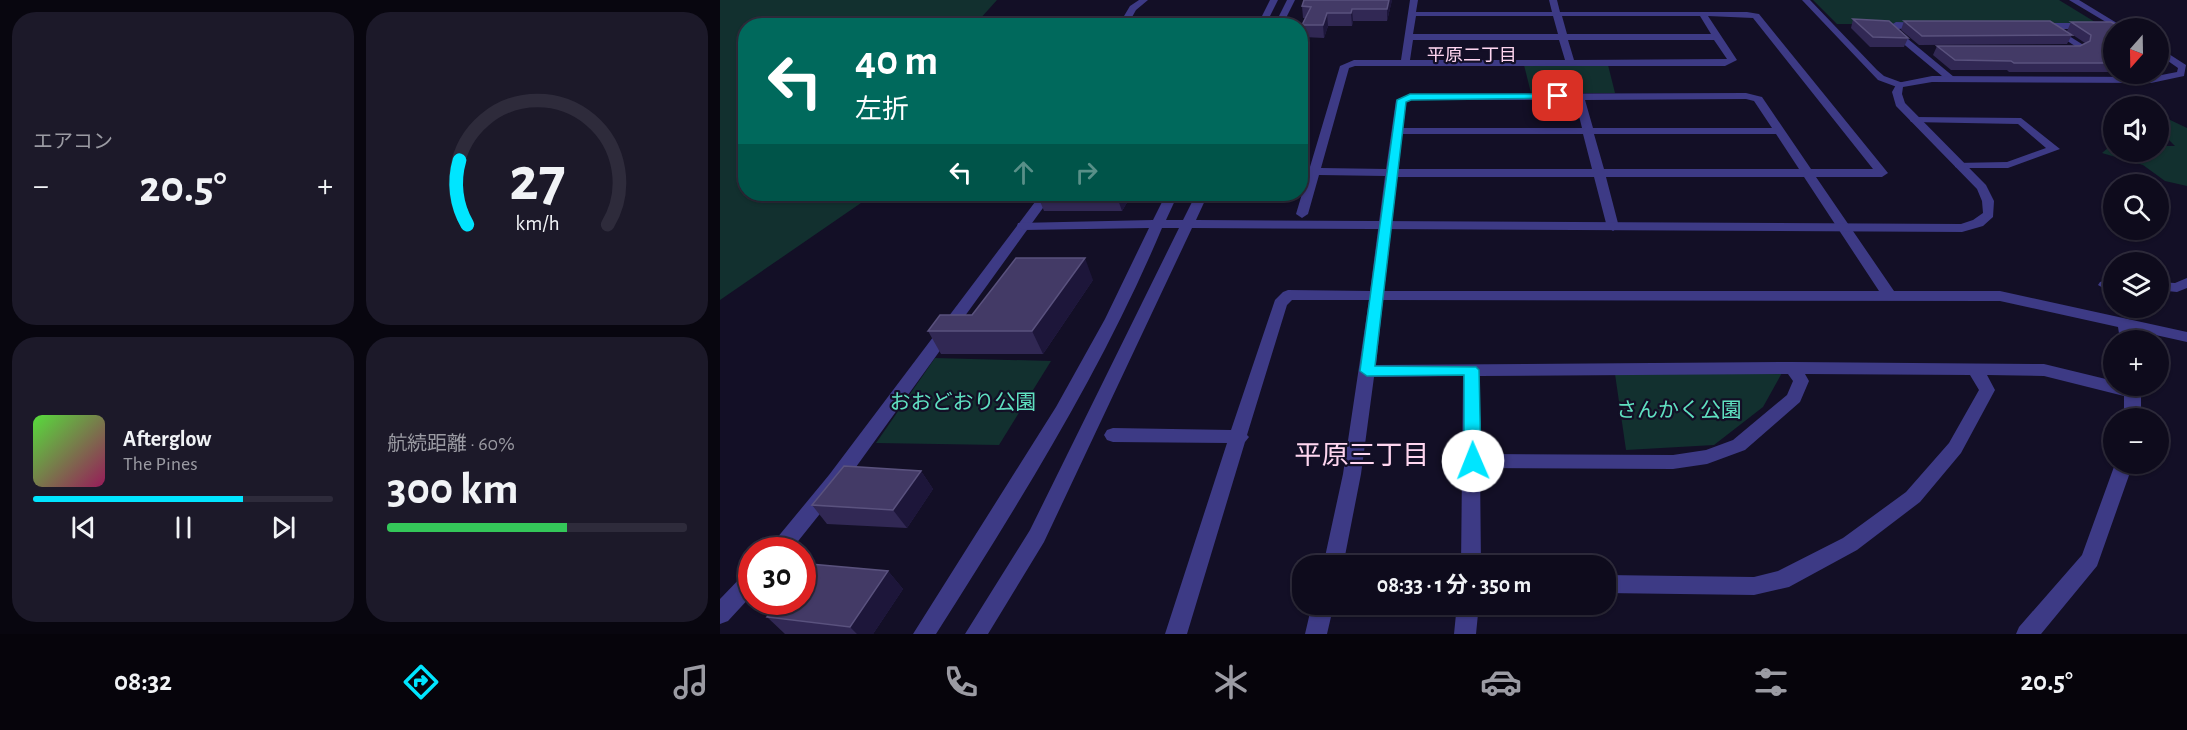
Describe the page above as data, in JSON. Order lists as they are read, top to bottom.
{
  "districts": ["平原二丁目", "平原三丁目"],
  "parks": ["おおどおり公園", "さんかく公園"],
  "north": "bottom",
  "page": {
    "tile": [
      "エアコン",
      ["航続距離 · 60%", "300 km"]
    ],
    "map_buttons": ["+", "−"],
    "turn": ["40 m", "左折"],
    "heat": ["−", "20.5°", "+"],
    "song": ["Afterglow", "The Pines"],
    "limit": "30",
    "trip": "08:33 · 1 分 · 350 m",
    "tabs": ["08:32", "20.5°"],
    "gauge": ["27", "km/h"]
  }
}
